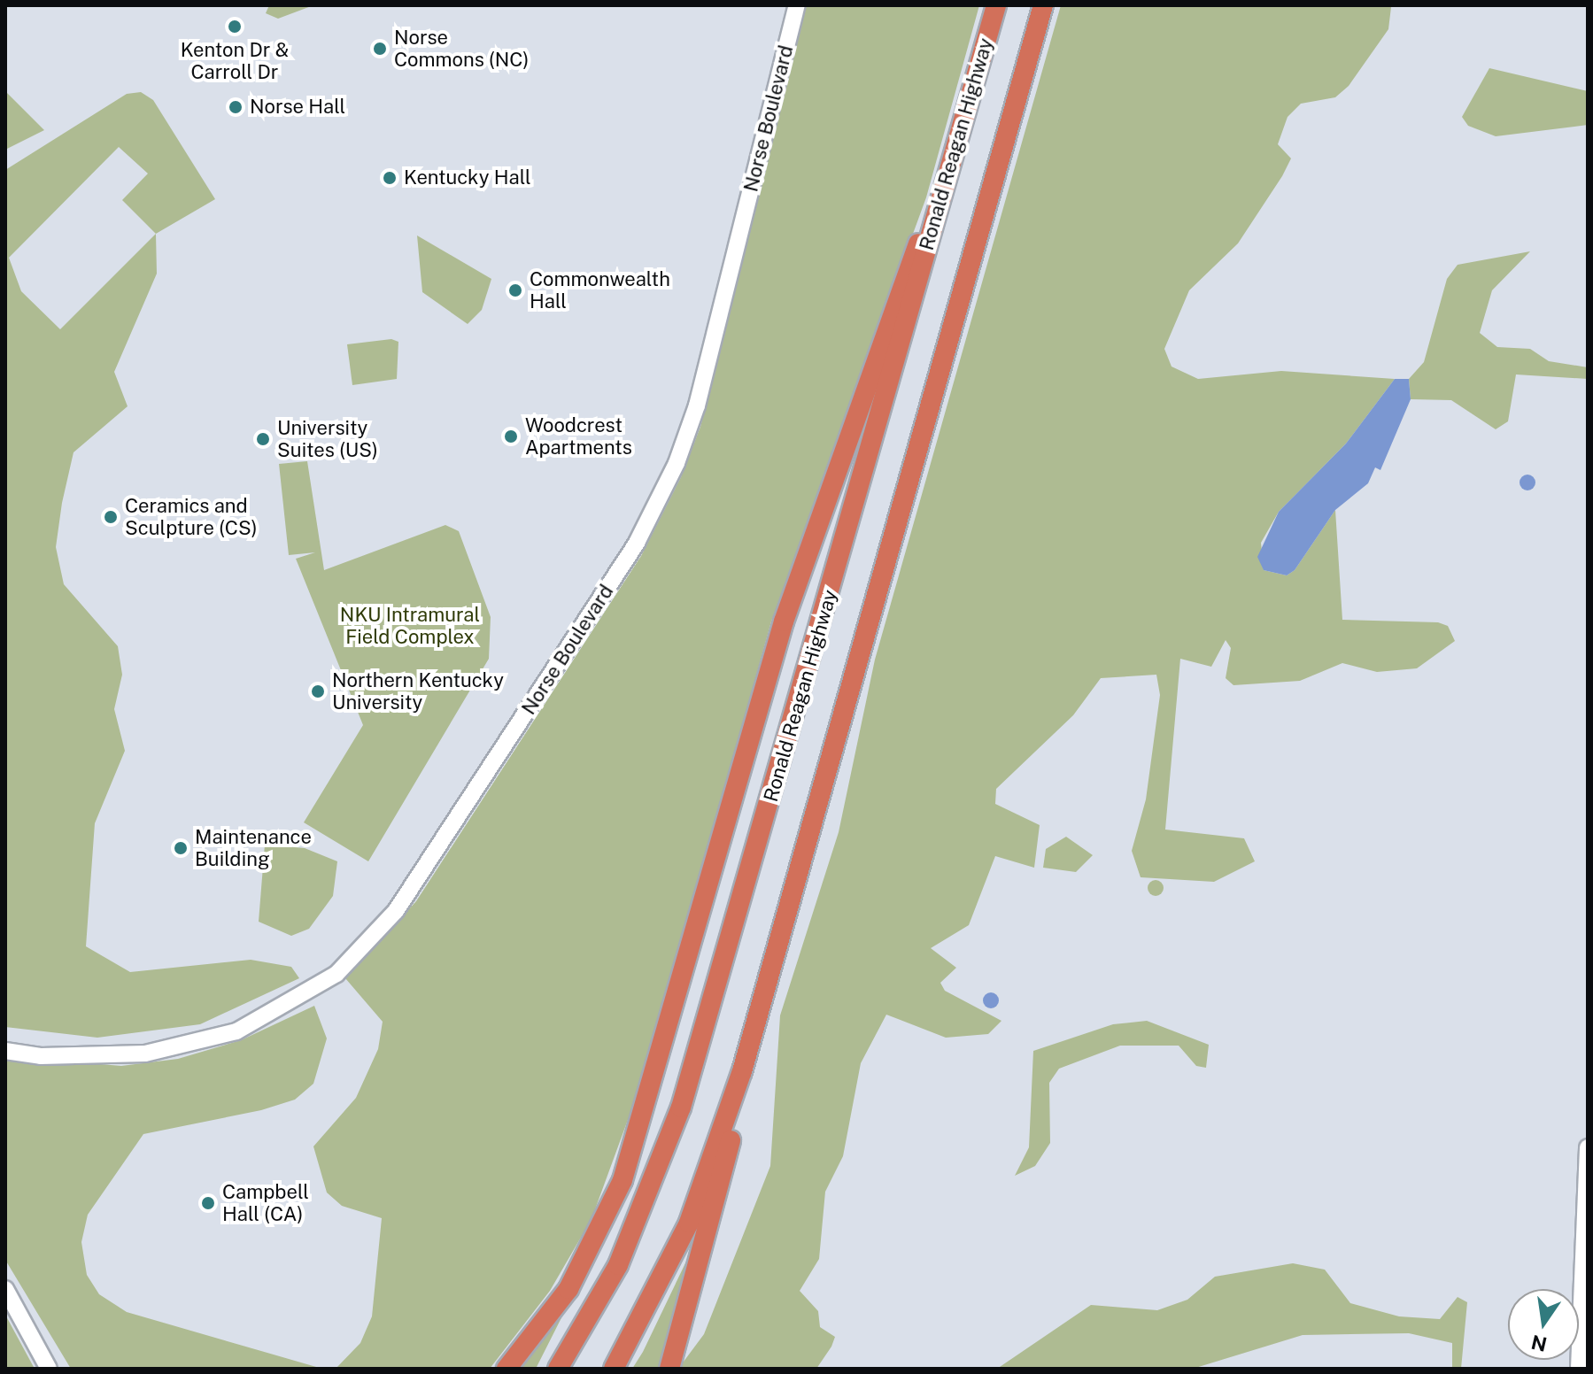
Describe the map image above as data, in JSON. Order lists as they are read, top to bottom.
{
  "streets": {
    "highway": ["Ronald Reagan Highway"],
    "street": ["Norse Boulevard"]
  },
  "parks": ["NKU Intramural Field Complex"],
  "places": [
    "Kenton Dr & Carroll Dr",
    "Norse Commons (NC)",
    "Norse Hall",
    "Kentucky Hall",
    "Commonwealth Hall",
    "Woodcrest Apartments",
    "University Suites (US)",
    "Ceramics and Sculpture (CS)",
    "Northern Kentucky University",
    "Maintenance Building",
    "Campbell Hall (CA)"
  ],
  "north": "bottom"
}
